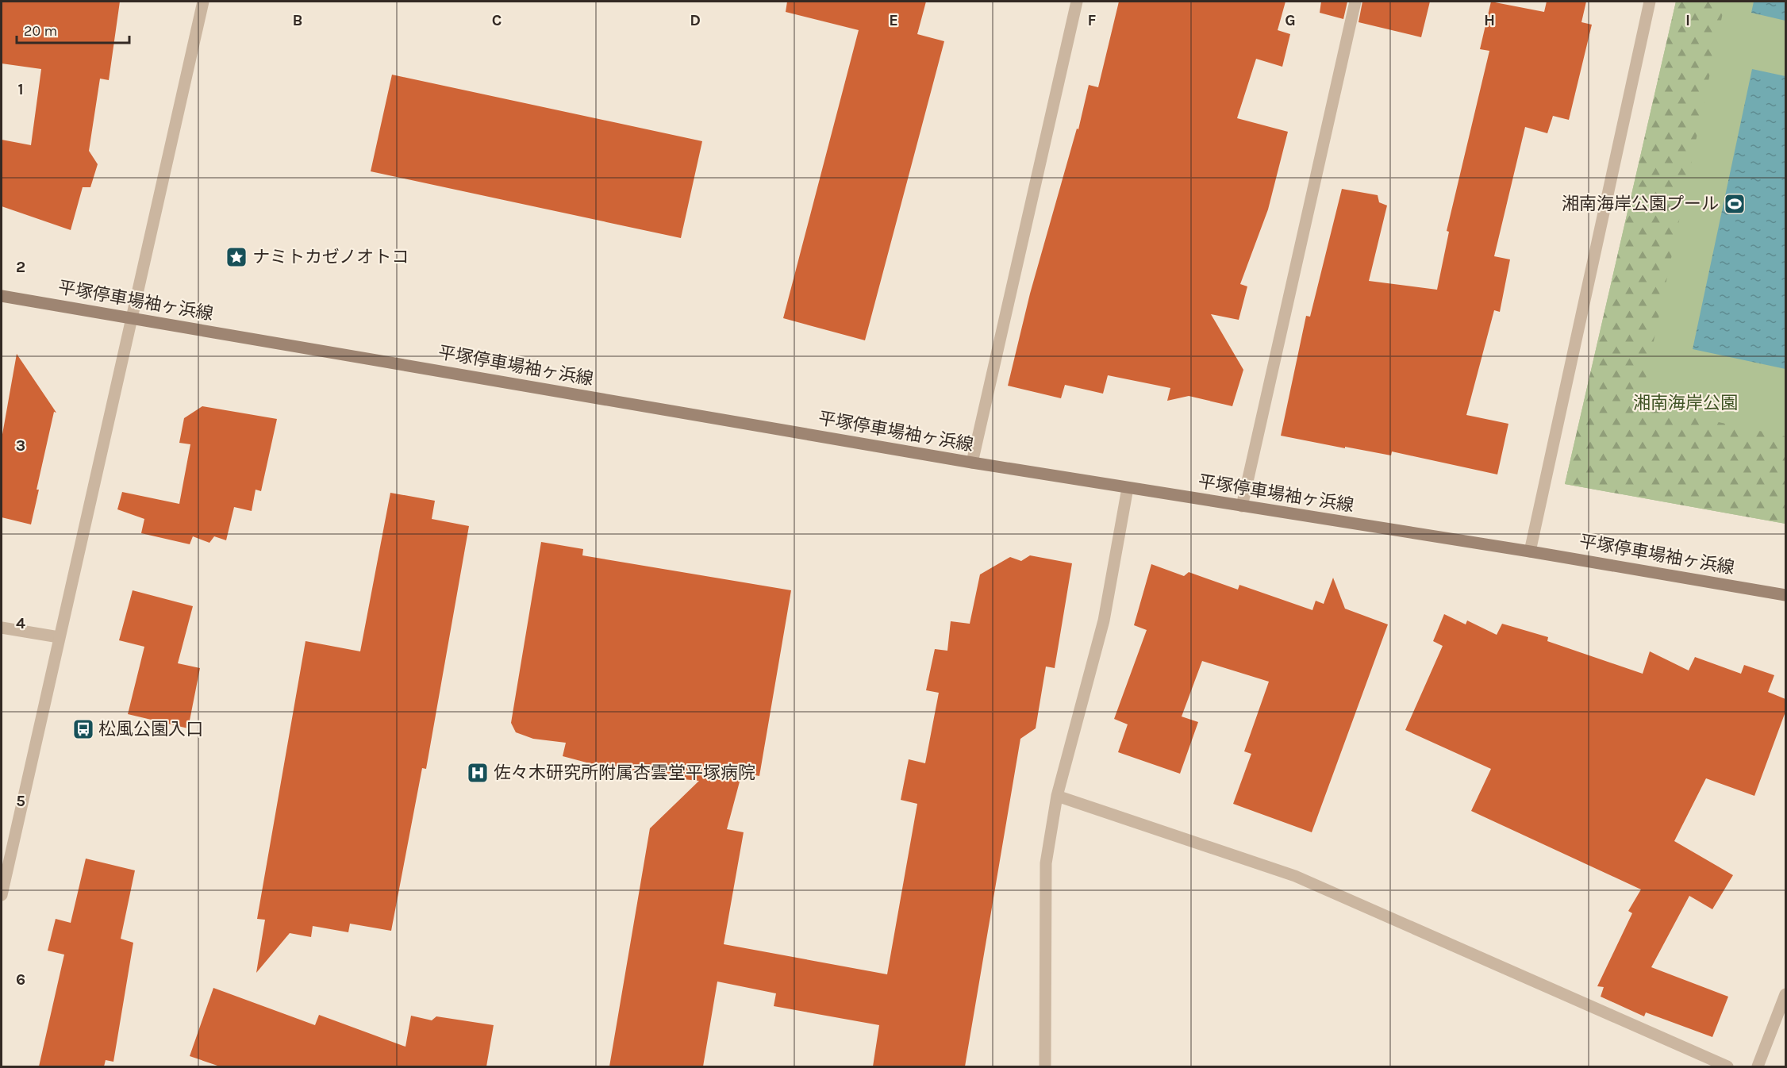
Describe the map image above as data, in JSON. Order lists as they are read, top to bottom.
{
  "streets": {
    "main road": ["平塚停車場袖ヶ浜線"]
  },
  "parks": ["湘南海岸公園"],
  "places": {
    "sports": ["湘南海岸公園プール"],
    "place": ["ナミトカゼノオトコ"],
    "bus stop": ["松風公園入口"],
    "hospital": ["佐々木研究所附属杏雲堂平塚病院"]
  },
  "scale_bar": "20 m",
  "grid": {
    "columns": [
      "B",
      "C",
      "D",
      "E",
      "F",
      "G",
      "H",
      "I"
    ],
    "rows": [
      "1",
      "2",
      "3",
      "4",
      "5",
      "6"
    ]
  }
}
